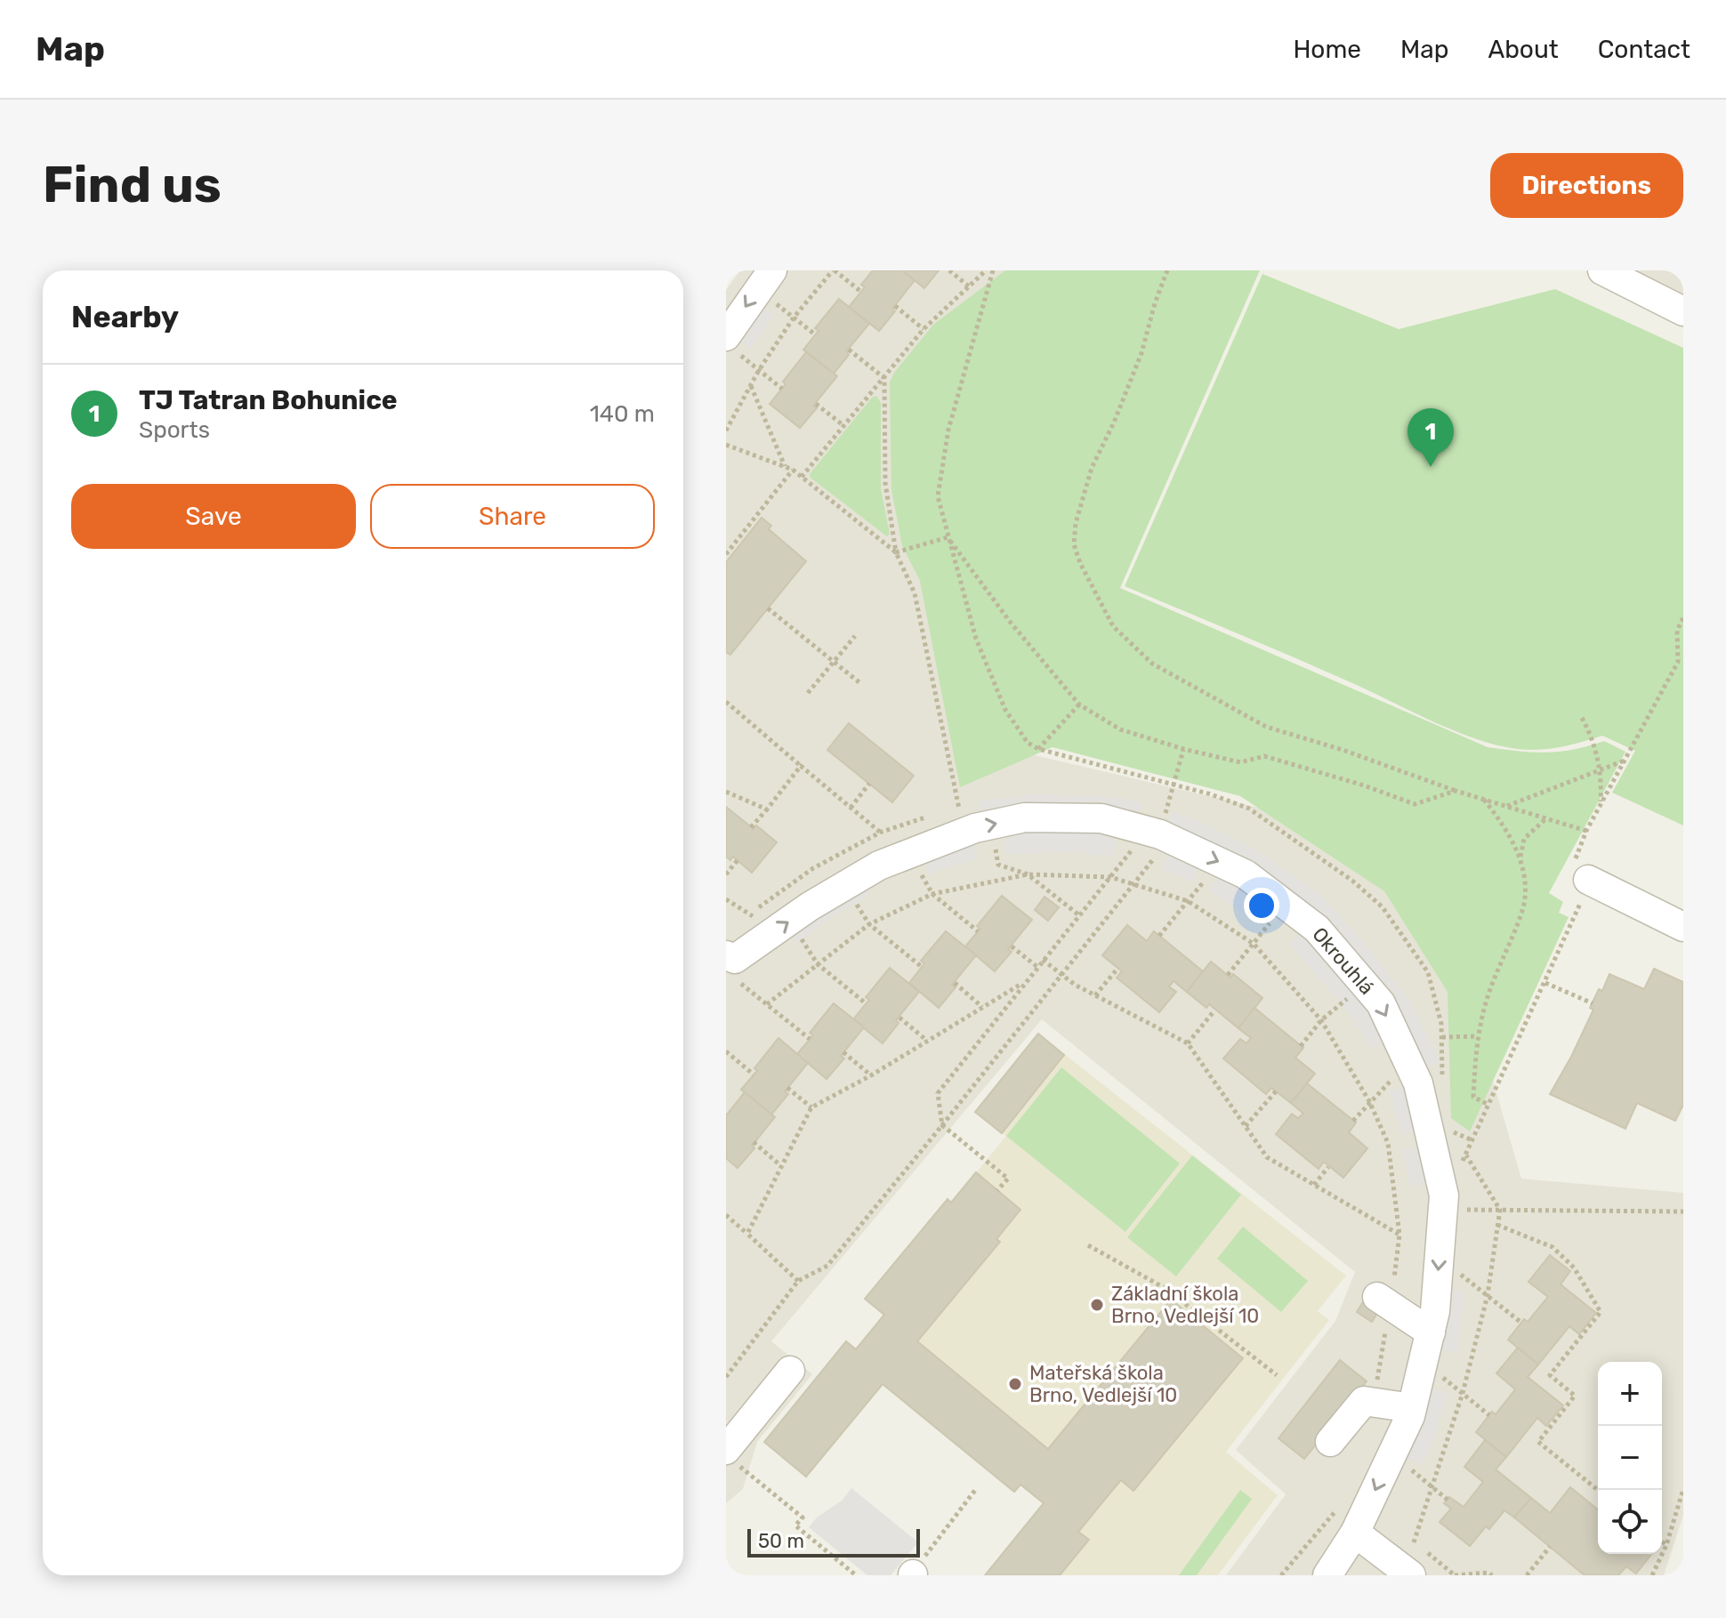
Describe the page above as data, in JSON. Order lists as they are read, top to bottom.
{
  "streets": {
    "street": ["Okrouhlá"]
  },
  "places": ["Základní škola Brno, Vedlejší 10", "Mateřská škola Brno, Vedlejší 10"],
  "scale_bar": "50 m",
  "page": {
    "header": "Map",
    "nav": [
      "Home",
      "Map",
      "About",
      "Contact"
    ],
    "buttons": [
      "Directions",
      ["Save", "Share"]
    ],
    "title": "Find us",
    "heading": "Nearby",
    "list": [
      {
        "mark": "1",
        "name": "TJ Tatran Bohunice",
        "note": "Sports",
        "value": "140 m"
      }
    ],
    "pins": "1",
    "map_buttons": ["+", "−"],
    "scale": "50 m"
  }
}
